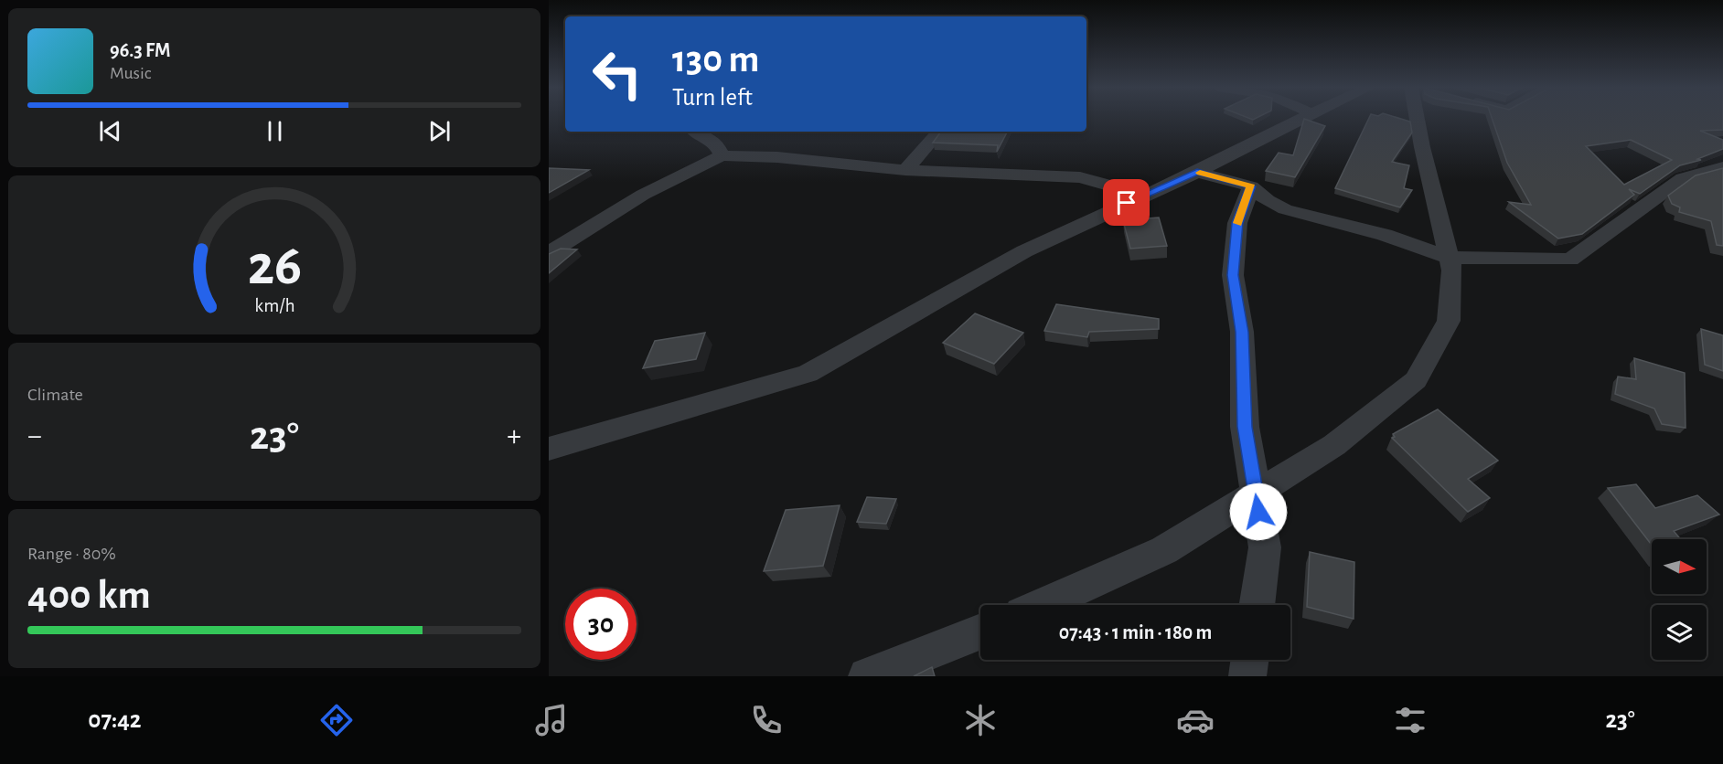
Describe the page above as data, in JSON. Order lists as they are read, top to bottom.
{
  "north": "right",
  "page": {
    "turn": ["130 m", "Turn left"],
    "song": ["96.3 FM", "Music"],
    "tile": [
      "Climate",
      ["Range · 80%", "400 km"]
    ],
    "heat": ["−", "23°", "+"],
    "limit": "30",
    "trip": "07:43 · 1 min · 180 m",
    "tabs": ["07:42", "23°"],
    "gauge": ["26", "km/h"]
  }
}
